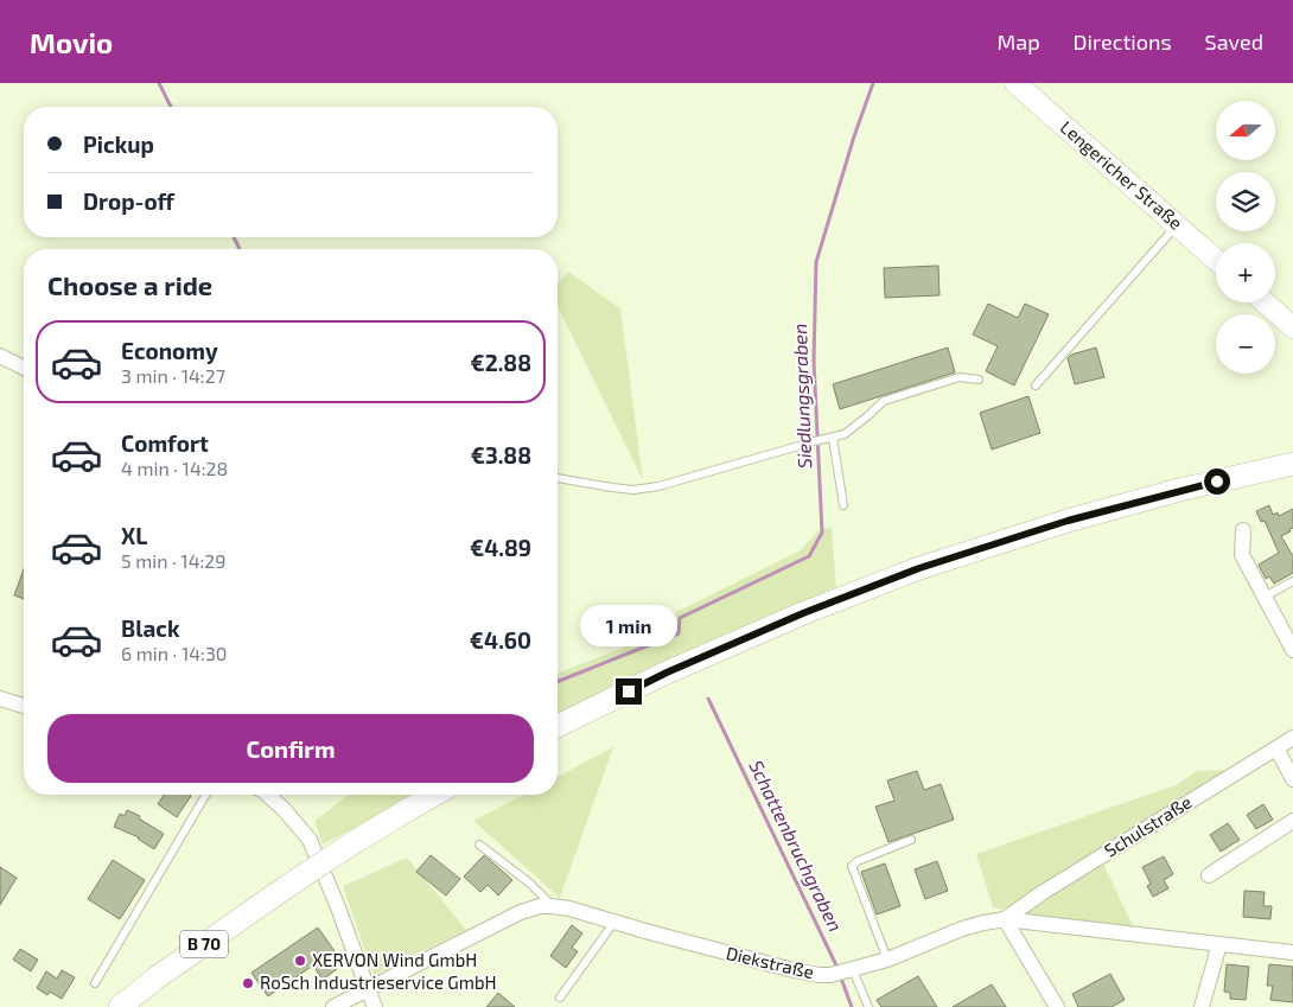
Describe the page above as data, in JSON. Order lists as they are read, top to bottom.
{
  "streets": {
    "main road": ["Lengericher Straße", "B 70"],
    "street": ["Schulstraße", "Diekstraße"]
  },
  "crossings": [
    ["Schulstraße", "Diekstraße"]
  ],
  "water": ["Siedlungsgraben", "Schattenbruchgraben"],
  "places": ["XERVON Wind GmbH", "RoSch Industrieservice GmbH"],
  "north": "left",
  "page": {
    "header": "Movio",
    "nav": ["Map", "Directions", "Saved"],
    "map_buttons": ["+", "−"],
    "banner": ["Pickup", "Drop-off"],
    "heading": "Choose a ride",
    "list": [
      {
        "name": "Economy",
        "note": "3 min · 14:27",
        "value": "€2.88"
      },
      {
        "name": "Comfort",
        "note": "4 min · 14:28",
        "value": "€3.88"
      },
      {
        "name": "XL",
        "note": "5 min · 14:29",
        "value": "€4.89"
      },
      {
        "name": "Black",
        "note": "6 min · 14:30",
        "value": "€4.60"
      }
    ],
    "bubble": "1 min",
    "buttons": "Confirm"
  }
}
